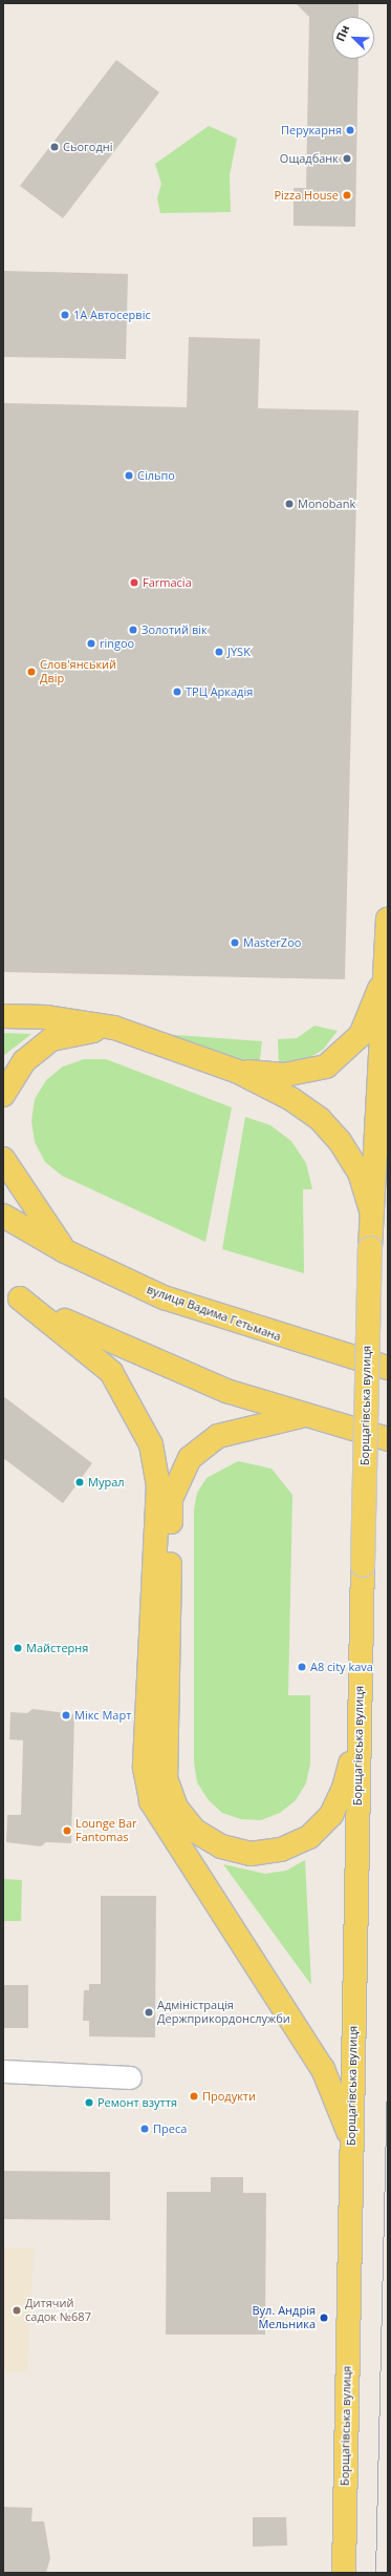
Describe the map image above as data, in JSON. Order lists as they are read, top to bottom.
{
  "streets": {
    "main road": ["вулиця Вадима Гетьмана", "Борщагівська вулиця"]
  },
  "places": [
    "Перукарня",
    "Сьогодні",
    "Ощадбанк",
    "Pizza House",
    "1А Автосервіс",
    "Сільпо",
    "Monobank",
    "Farmacia",
    "Золотий вік",
    "ringoo",
    "JYSK",
    "Слов'янський Двір",
    "ТРЦ Аркадія",
    "MasterZoo",
    "Мурал",
    "Майстерня",
    "A8 city kava",
    "Мікс Март",
    "Lounge Bar Fantomas",
    "Адміністрація Держприкордонслужби",
    "Продукти",
    "Ремонт взуття",
    "Преса",
    "Дитячий садок №687",
    "Вул. Андрія Мельника"
  ],
  "north": "top left"
}
